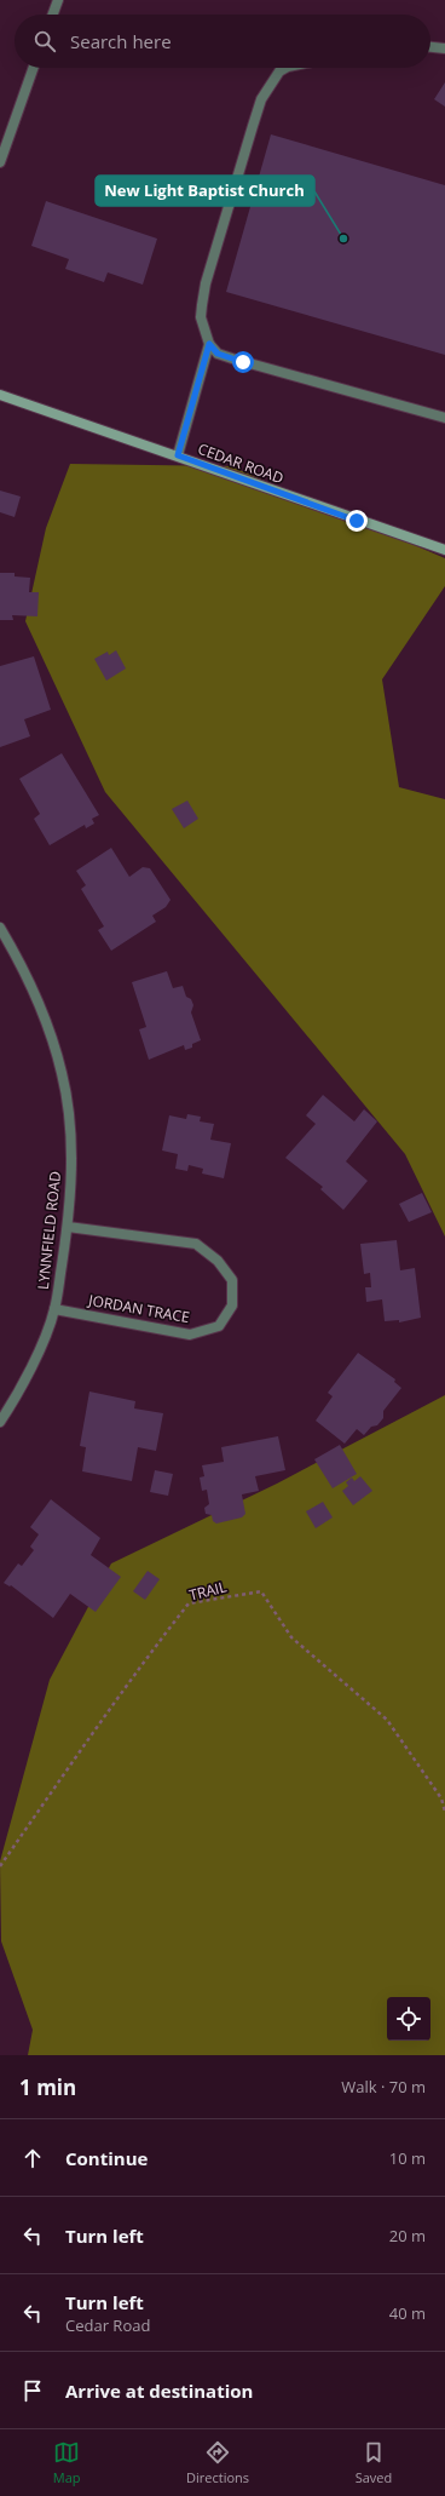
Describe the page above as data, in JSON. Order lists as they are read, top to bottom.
{
  "streets": {
    "street": ["CEDAR ROAD", "LYNNFIELD ROAD", "JORDAN TRACE"],
    "path": ["TRAIL"]
  },
  "crossings": [
    ["LYNNFIELD ROAD", "JORDAN TRACE"]
  ],
  "places": ["New Light Baptist Church"],
  "page": {
    "search": "Search here",
    "heading": ["1 min", "Walk · 70 m"],
    "list": [
      ["Continue", "10 m"],
      ["Turn left", "20 m"],
      ["Turn left", "Cedar Road", "40 m"],
      "Arrive at destination"
    ],
    "nav": ["Map", "Directions", "Saved"]
  }
}
